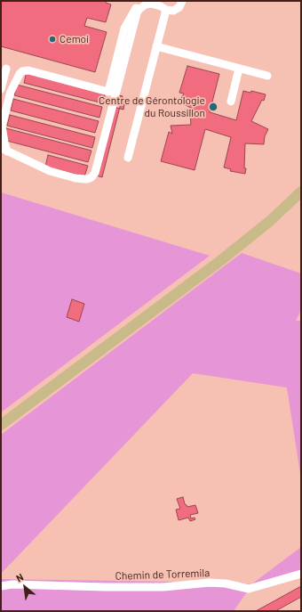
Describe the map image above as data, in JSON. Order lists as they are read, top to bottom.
{
  "streets": {
    "street": ["Chemin de Torremila"]
  },
  "places": ["Cemoi", "Centre de Gérontologie du Roussillon"],
  "north": "top left"
}
